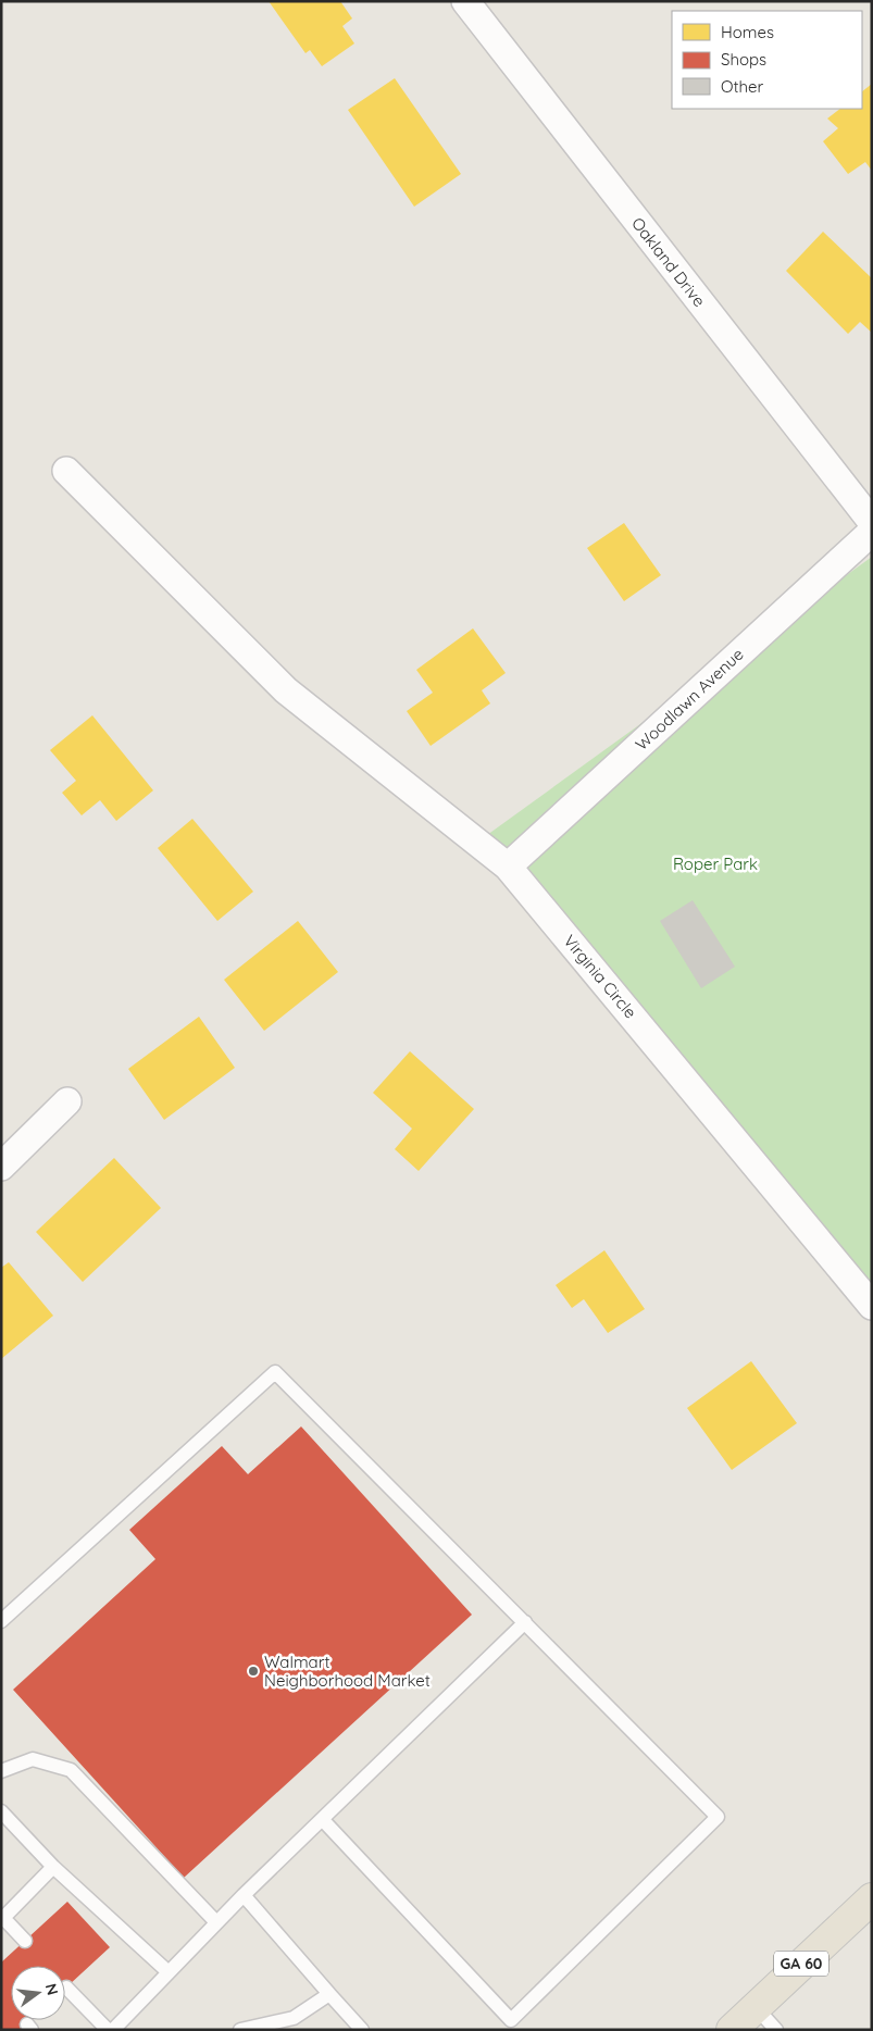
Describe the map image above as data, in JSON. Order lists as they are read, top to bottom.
{
  "streets": {
    "highway": ["GA 60"],
    "street": ["Oakland Drive", "Woodlawn Avenue", "Virginia Circle"]
  },
  "crossings": [
    ["Woodlawn Avenue", "Virginia Circle"]
  ],
  "parks": ["Roper Park"],
  "places": ["Walmart Neighborhood Market"],
  "legend": ["Homes", "Shops", "Other"],
  "north": "right"
}
